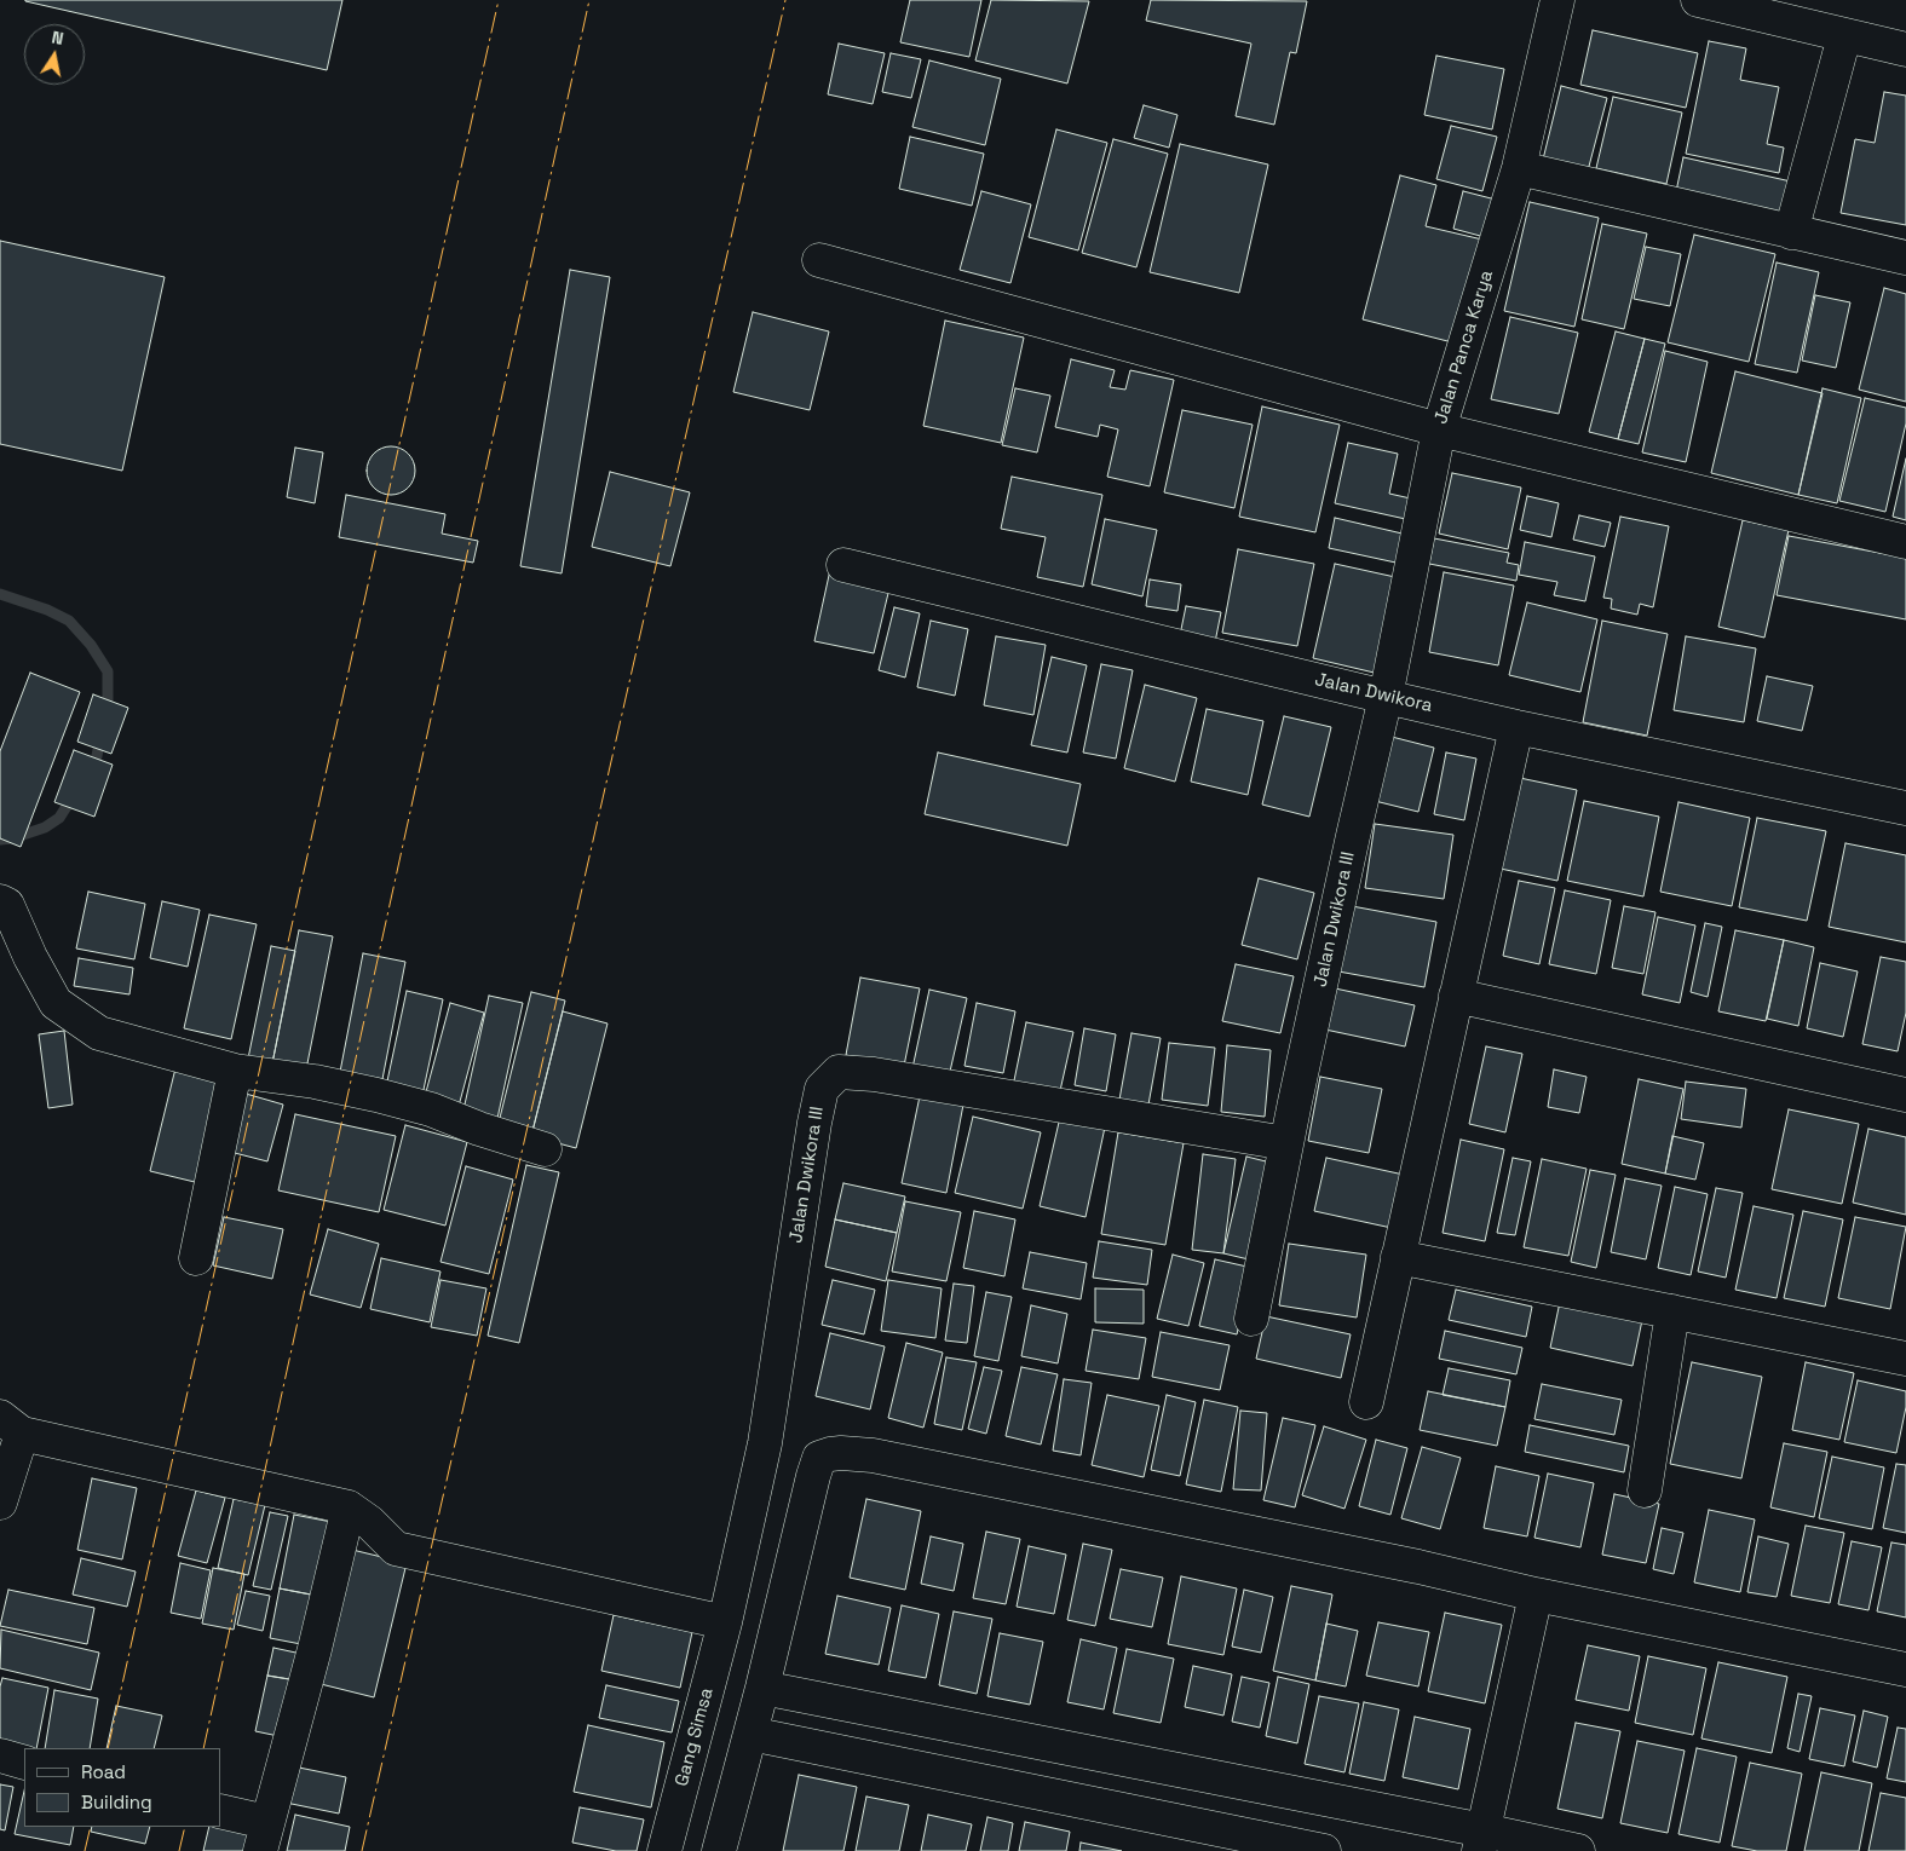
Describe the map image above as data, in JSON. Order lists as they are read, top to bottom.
{
  "streets": {
    "street": [
      "Jalan Panca Karya",
      "Jalan Dwikora",
      "Jalan Dwikora III",
      "Gang Simsa"
    ]
  },
  "crossings": [
    ["Jalan Panca Karya", "Jalan Dwikora"],
    ["Jalan Panca Karya", "Jalan Dwikora III"],
    ["Jalan Dwikora", "Jalan Dwikora III"],
    ["Jalan Dwikora III", "Gang Simsa"]
  ],
  "legend": ["Road", "Building"],
  "north": "top"
}
